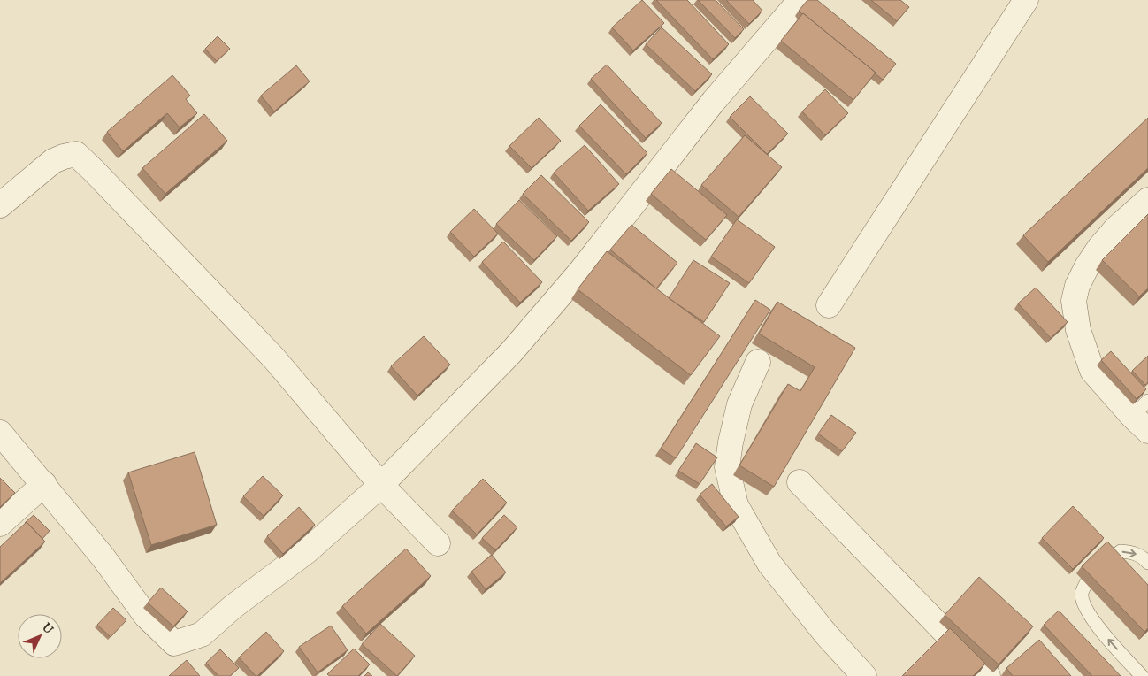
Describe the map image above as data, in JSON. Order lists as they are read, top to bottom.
{
  "north": "top right"
}
